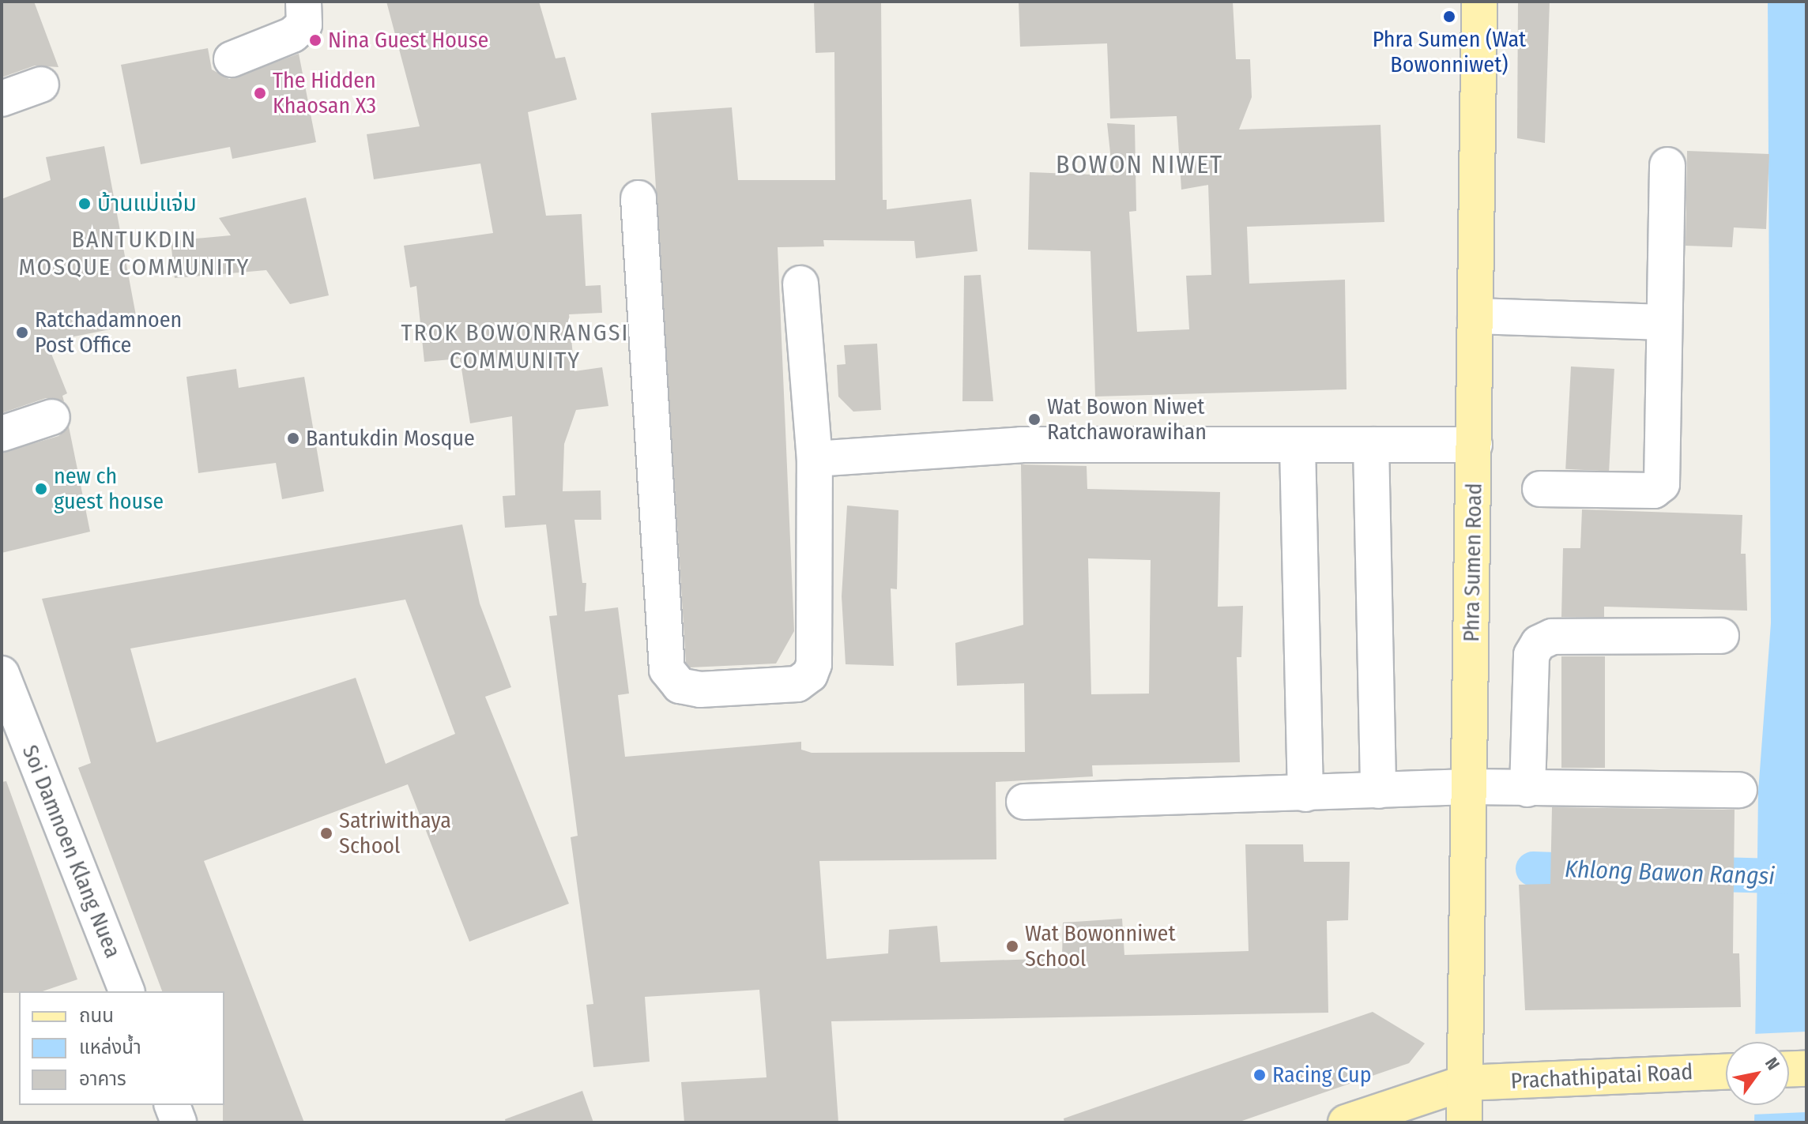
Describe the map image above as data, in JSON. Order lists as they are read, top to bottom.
{
  "streets": {
    "main road": ["Phra Sumen Road", "Prachathipatai Road"],
    "street": ["Soi Damnoen Klang Nuea"]
  },
  "crossings": [
    ["Phra Sumen Road", "Prachathipatai Road"]
  ],
  "districts": ["BOWON NIWET", "BANTUKDIN MOSQUE COMMUNITY", "TROK BOWONRANGSI COMMUNITY"],
  "water": ["Khlong Bawon Rangsi"],
  "places": [
    "Phra Sumen (Wat Bowonniwet)",
    "Nina Guest House",
    "The Hidden Khaosan X3",
    "บ้านแม่แจ่ม",
    "Ratchadamnoen Post Office",
    "Wat Bowon Niwet Ratchaworawihan",
    "Bantukdin Mosque",
    "new ch guest house",
    "Satriwithaya School",
    "Wat Bowonniwet School",
    "Racing Cup"
  ],
  "legend": ["ถนน", "แหล่งน้ำ", "อาคาร"],
  "north": "top right"
}
